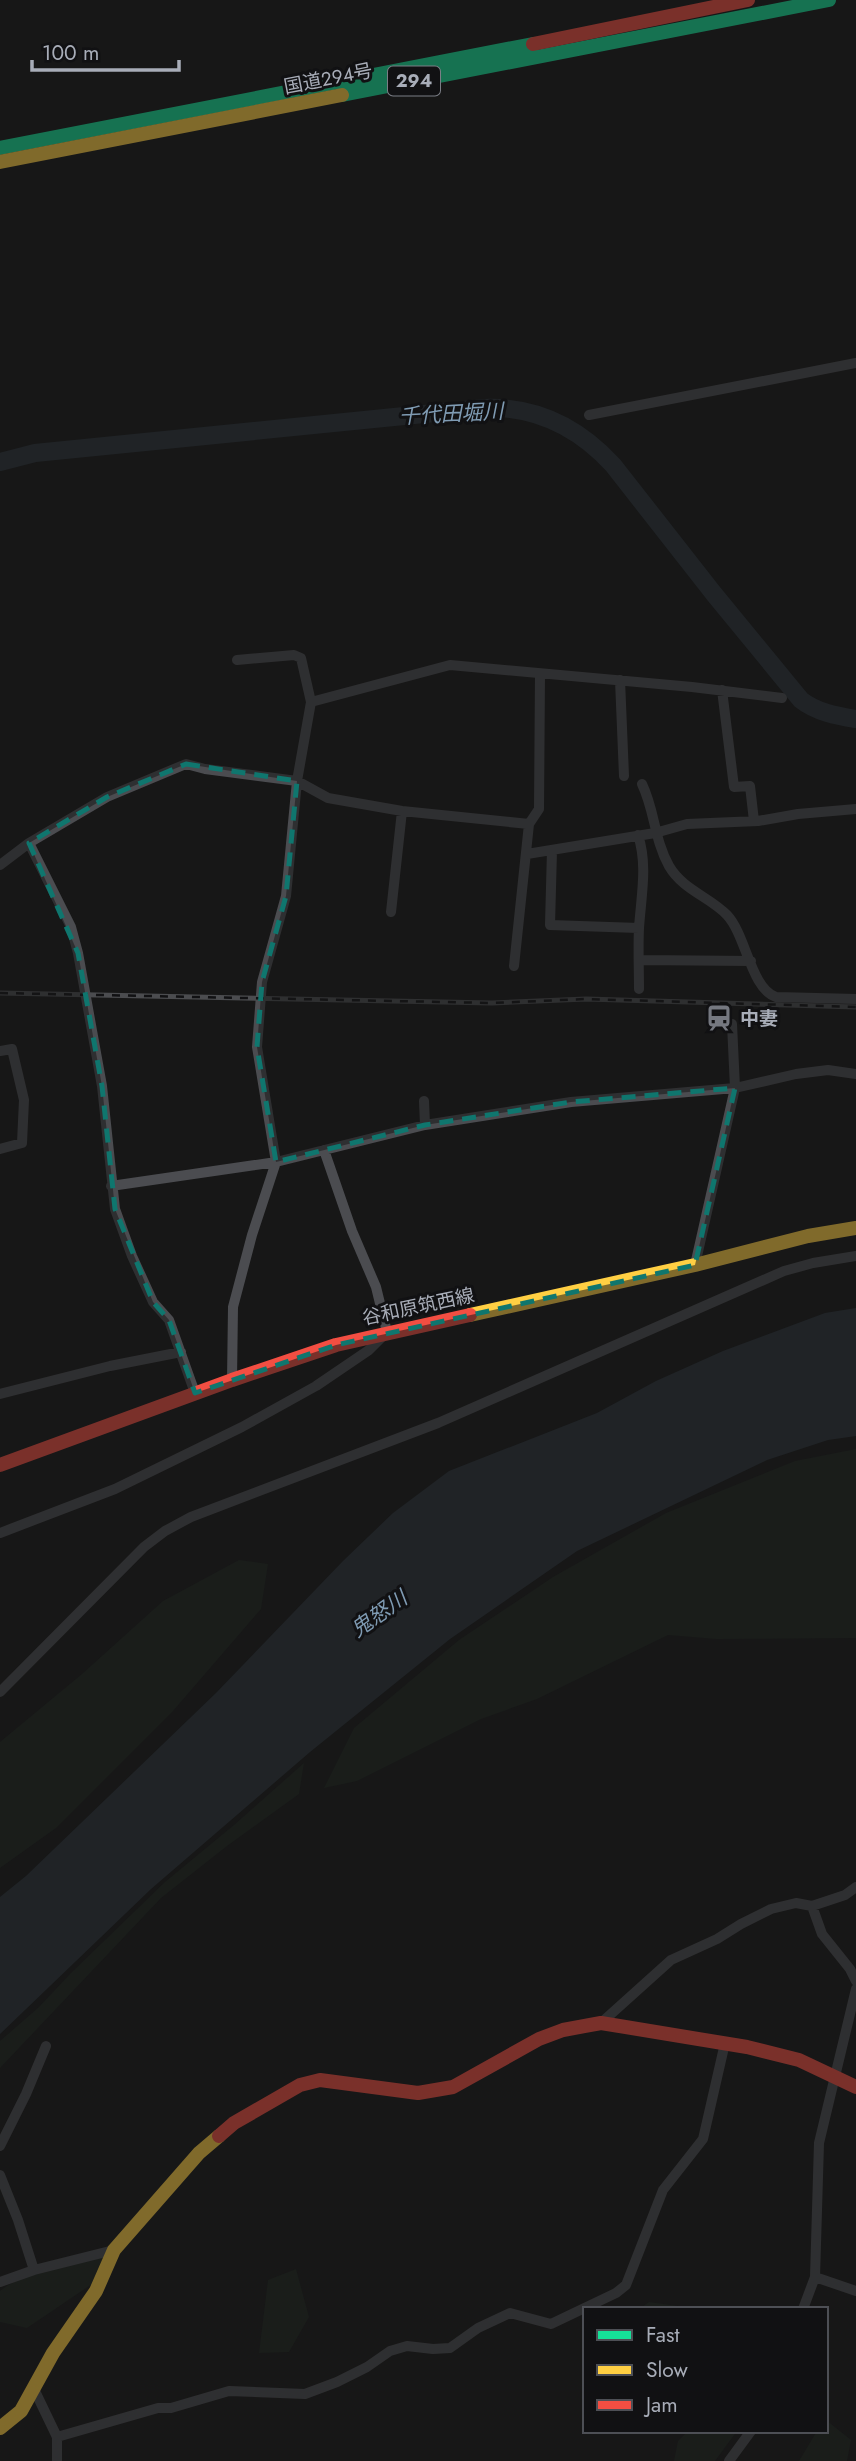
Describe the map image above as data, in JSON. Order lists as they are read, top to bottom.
{
  "streets": {
    "main road": ["国道294号", "294", "谷和原筑西線"]
  },
  "water": ["千代田堀川", "鬼怒川"],
  "places": {
    "station": ["中妻"]
  },
  "legend": ["Fast", "Slow", "Jam"],
  "scale_bar": "100 m"
}
